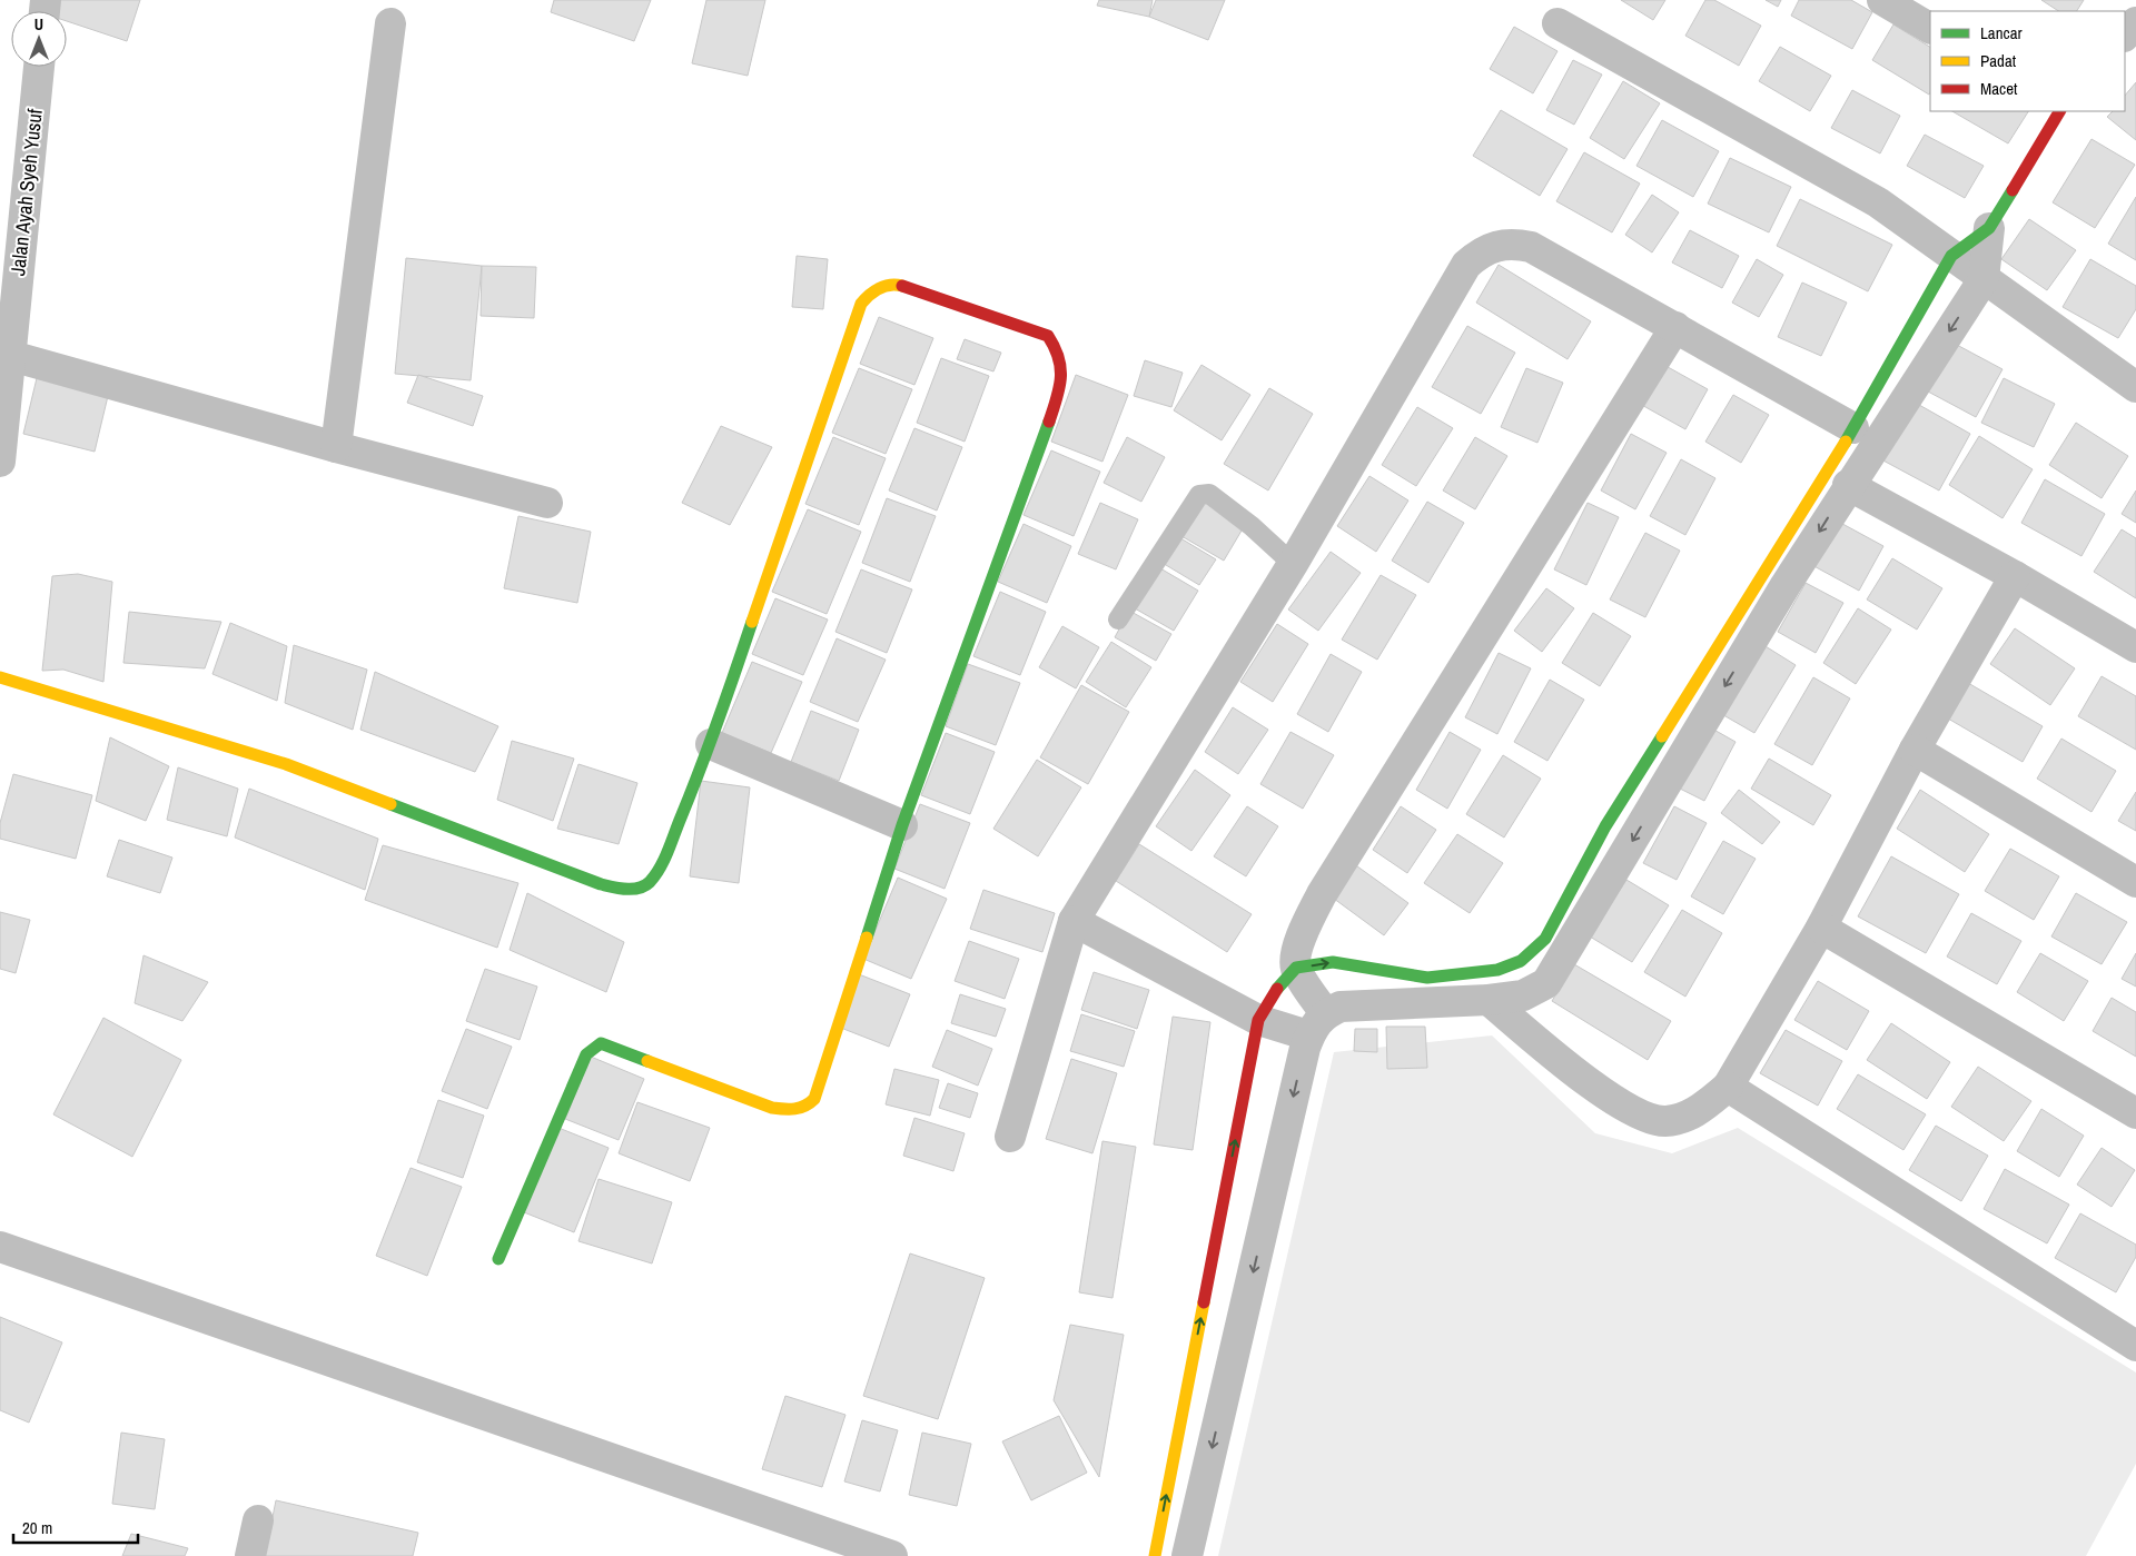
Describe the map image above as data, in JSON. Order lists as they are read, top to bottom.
{
  "streets": {
    "street": ["Jalan Ayah Syeh Yusuf"]
  },
  "legend": ["Lancar", "Padat", "Macet"],
  "scale_bar": "20 m",
  "north": "top"
}
